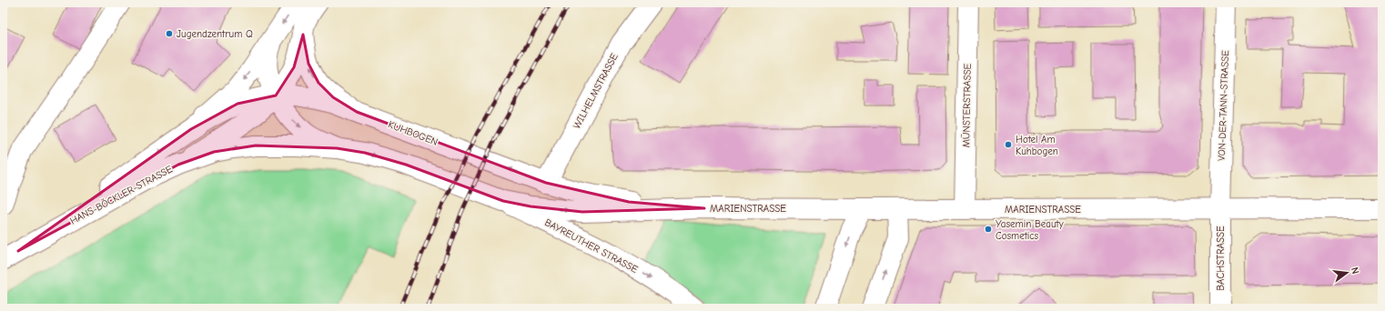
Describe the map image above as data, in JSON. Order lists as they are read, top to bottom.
{
  "streets": {
    "main road": [
      "WILHELMSTRASSE",
      "MÜNSTERSTRASSE",
      "VON-DER-TANN-STRASSE",
      "KUHBOGEN",
      "HANS-BÖCKLER-STRASSE",
      "MARIENSTRASSE",
      "BAYREUTHER STRASSE",
      "BACHSTRASSE"
    ]
  },
  "crossings": [
    ["WILHELMSTRASSE", "KUHBOGEN"],
    ["WILHELMSTRASSE", "MARIENSTRASSE"],
    ["MÜNSTERSTRASSE", "MARIENSTRASSE"],
    ["VON-DER-TANN-STRASSE", "MARIENSTRASSE"],
    ["VON-DER-TANN-STRASSE", "BACHSTRASSE"],
    ["KUHBOGEN", "HANS-BÖCKLER-STRASSE"],
    ["KUHBOGEN", "MARIENSTRASSE"],
    ["MARIENSTRASSE", "BAYREUTHER STRASSE"],
    ["MARIENSTRASSE", "BACHSTRASSE"]
  ],
  "one_way": ["BAYREUTHER STRASSE"],
  "places": ["Jugendzentrum Q", "Hotel Am Kuhbogen", "Yasemin Beauty Cosmetics"],
  "north": "right"
}
